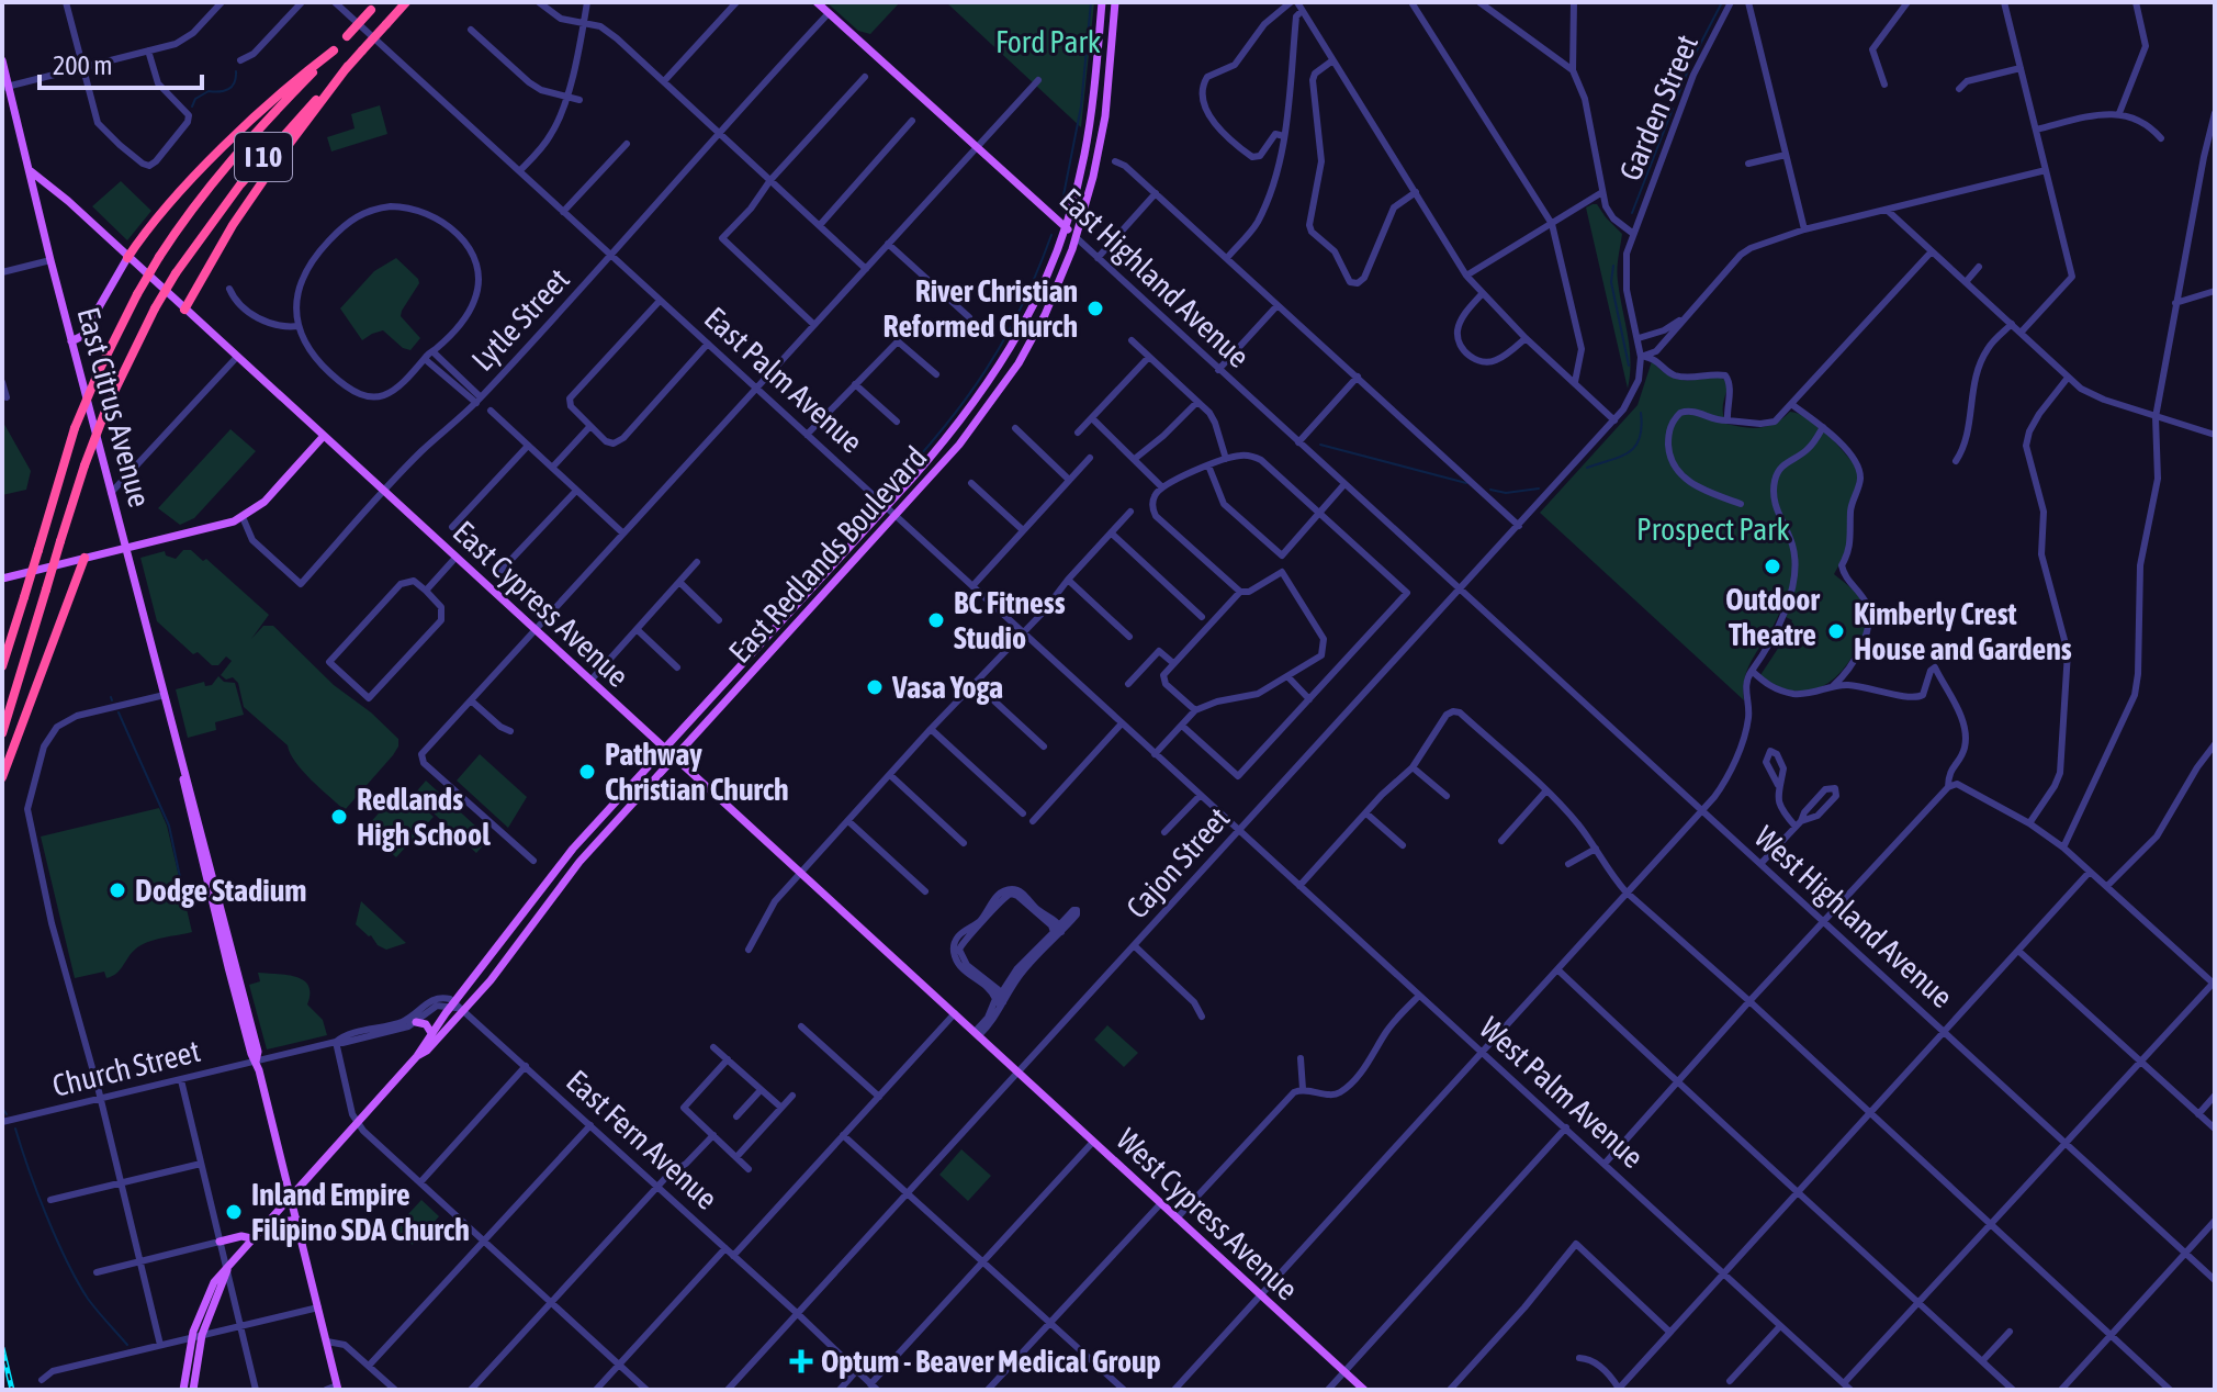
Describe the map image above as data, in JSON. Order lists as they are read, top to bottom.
{
  "streets": {
    "highway": ["I 10"],
    "main road": [
      "East Highland Avenue",
      "East Citrus Avenue",
      "East Redlands Boulevard",
      "East Cypress Avenue",
      "West Cypress Avenue"
    ],
    "street": [
      "Garden Street",
      "Lytle Street",
      "East Palm Avenue",
      "Cajon Street",
      "West Highland Avenue",
      "Church Street",
      "West Palm Avenue",
      "East Fern Avenue"
    ]
  },
  "crossings": [
    ["Garden Street", "Cajon Street"],
    ["East Highland Avenue", "Lytle Street"],
    ["East Highland Avenue", "East Redlands Boulevard"],
    ["East Highland Avenue", "Cajon Street"],
    ["East Highland Avenue", "West Highland Avenue"],
    ["Lytle Street", "East Palm Avenue"],
    ["Lytle Street", "East Cypress Avenue"],
    ["East Palm Avenue", "East Redlands Boulevard"],
    ["East Palm Avenue", "Cajon Street"],
    ["East Palm Avenue", "West Palm Avenue"],
    ["East Citrus Avenue", "East Redlands Boulevard"],
    ["East Citrus Avenue", "East Cypress Avenue"],
    ["East Citrus Avenue", "Church Street"],
    ["East Redlands Boulevard", "East Cypress Avenue"],
    ["East Redlands Boulevard", "East Fern Avenue"],
    ["East Cypress Avenue", "Cajon Street"],
    ["East Cypress Avenue", "West Cypress Avenue"],
    ["Cajon Street", "West Highland Avenue"],
    ["Cajon Street", "West Palm Avenue"],
    ["Cajon Street", "East Fern Avenue"],
    ["Cajon Street", "West Cypress Avenue"]
  ],
  "parks": ["Ford Park", "Prospect Park"],
  "places": {
    "other": [
      "River Christian Reformed Church",
      "Outdoor Theatre",
      "BC Fitness Studio",
      "Kimberly Crest House and Gardens",
      "Vasa Yoga",
      "Pathway Christian Church",
      "Redlands High School",
      "Dodge Stadium",
      "Inland Empire Filipino SDA Church"
    ],
    "health": ["Optum - Beaver Medical Group"]
  },
  "scale_bar": "200 m"
}
